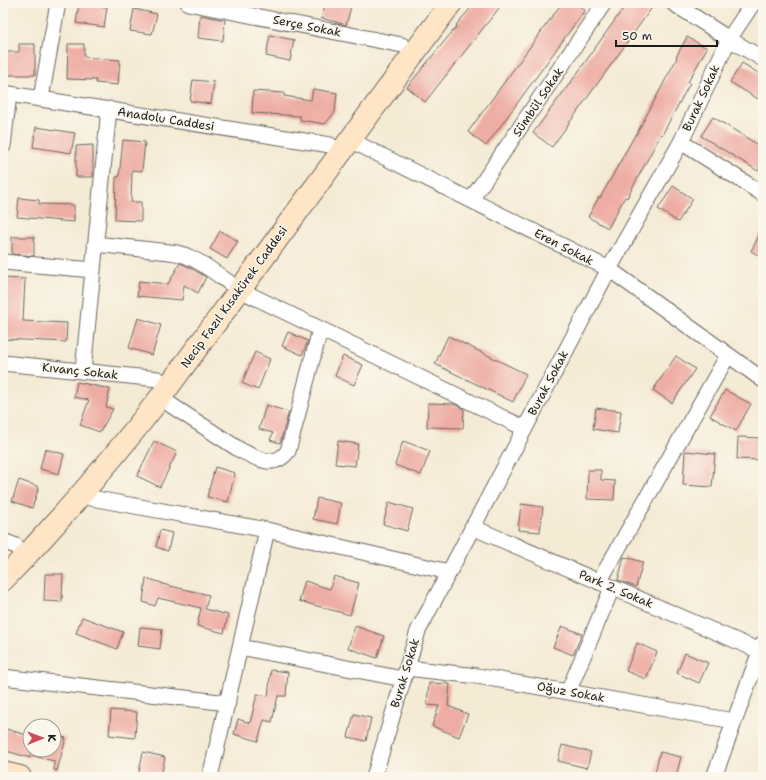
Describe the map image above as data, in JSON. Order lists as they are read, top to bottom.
{
  "streets": {
    "street": [
      "Serçe Sokak",
      "Burak Sokak",
      "Sümbül Sokak",
      "Anadolu Caddesi",
      "Eren Sokak",
      "Necip Fazıl Kısakürek Caddesi",
      "Kıvanç Sokak",
      "Park 2. Sokak",
      "Oğuz Sokak"
    ]
  },
  "crossings": [
    ["Serçe Sokak", "Necip Fazıl Kısakürek Caddesi"],
    ["Burak Sokak", "Eren Sokak"],
    ["Burak Sokak", "Park 2. Sokak"],
    ["Burak Sokak", "Oğuz Sokak"],
    ["Sümbül Sokak", "Eren Sokak"],
    ["Anadolu Caddesi", "Necip Fazıl Kısakürek Caddesi"],
    ["Eren Sokak", "Necip Fazıl Kısakürek Caddesi"],
    ["Necip Fazıl Kısakürek Caddesi", "Kıvanç Sokak"]
  ],
  "scale_bar": "50 m",
  "north": "right"
}
